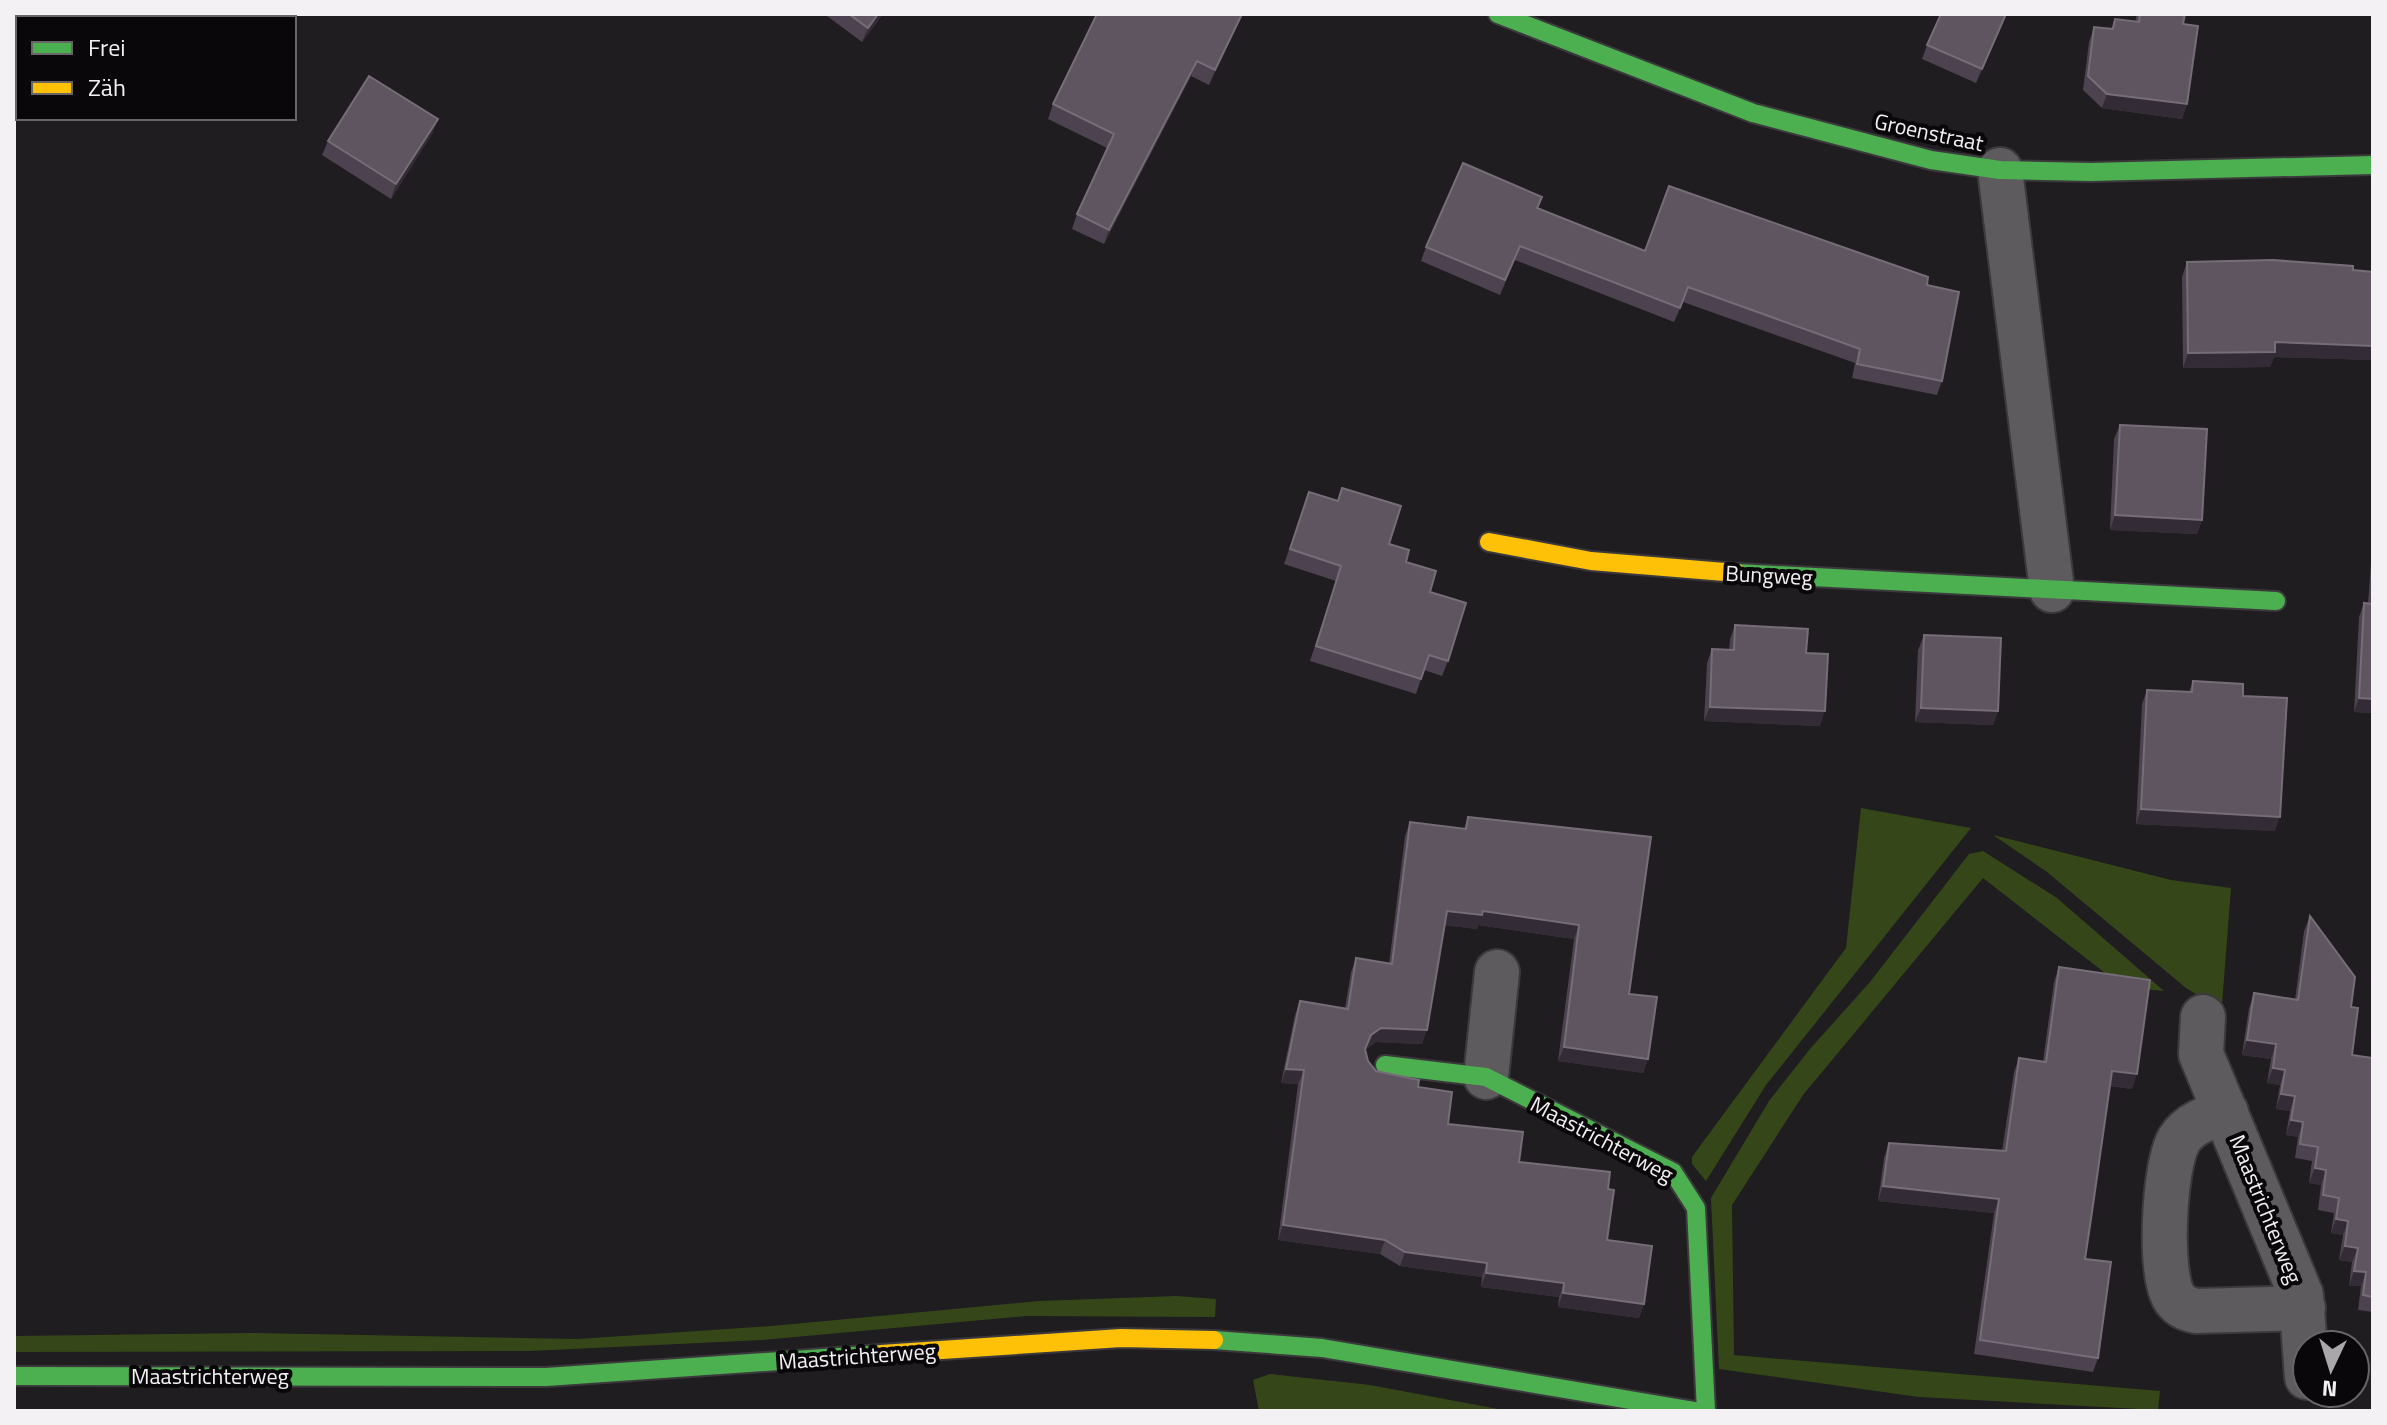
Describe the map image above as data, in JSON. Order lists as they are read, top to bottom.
{
  "streets": {
    "street": ["Groenstraat", "Bungweg", "Maastrichterweg"]
  },
  "legend": ["Frei", "Zäh"],
  "north": "bottom"
}
